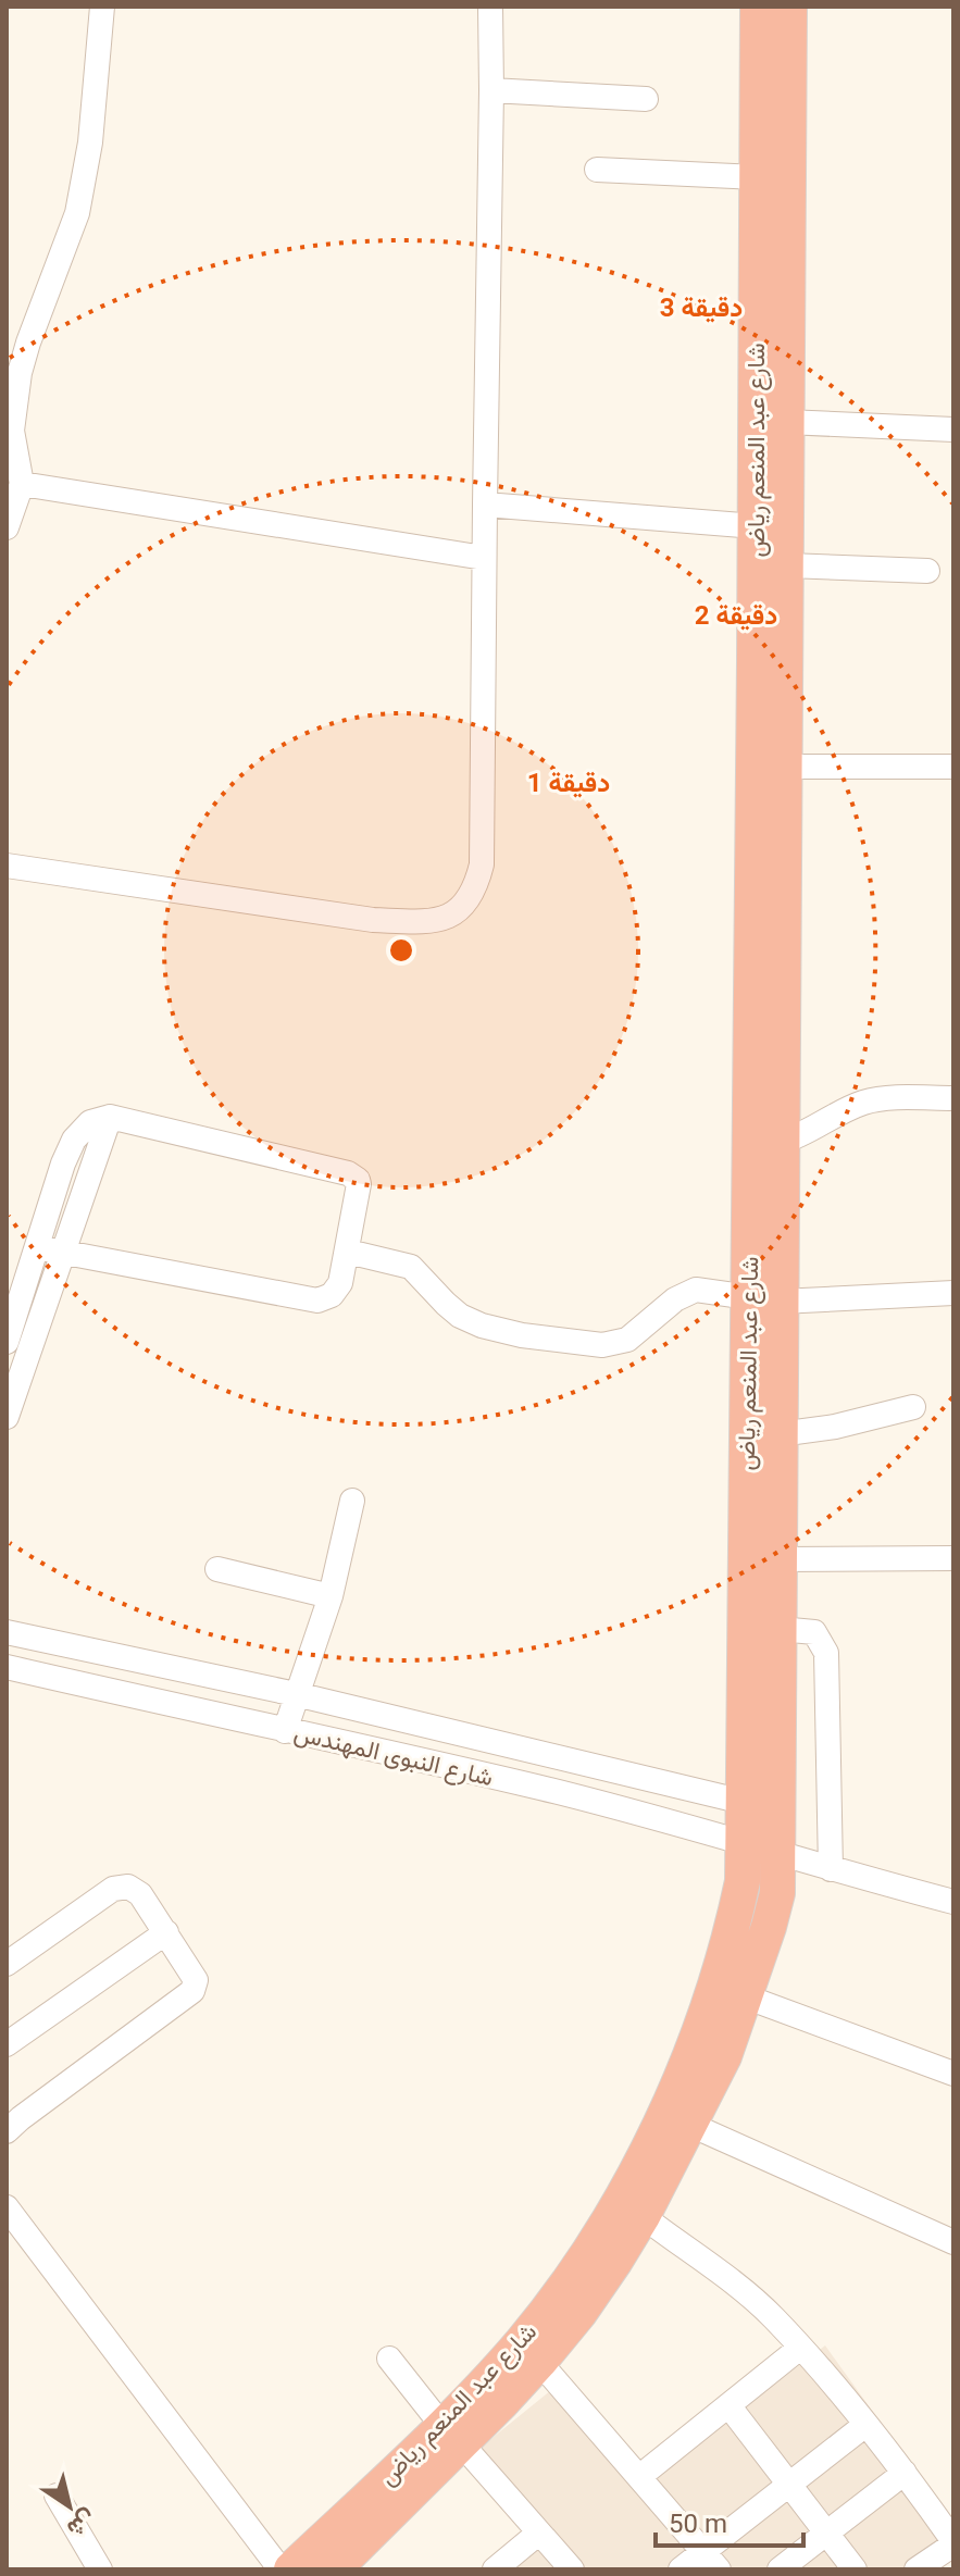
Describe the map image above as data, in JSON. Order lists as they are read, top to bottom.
{
  "streets": {
    "highway": ["شارع عبد المنعم رياض"],
    "street": ["شارع النبوى المهندس"]
  },
  "crossings": [
    ["شارع عبد المنعم رياض", "شارع النبوى المهندس"]
  ],
  "scale_bar": "50 m",
  "north": "bottom right",
  "rings": ["3 دقيقة", "2 دقيقة", "1 دقيقة"]
}
